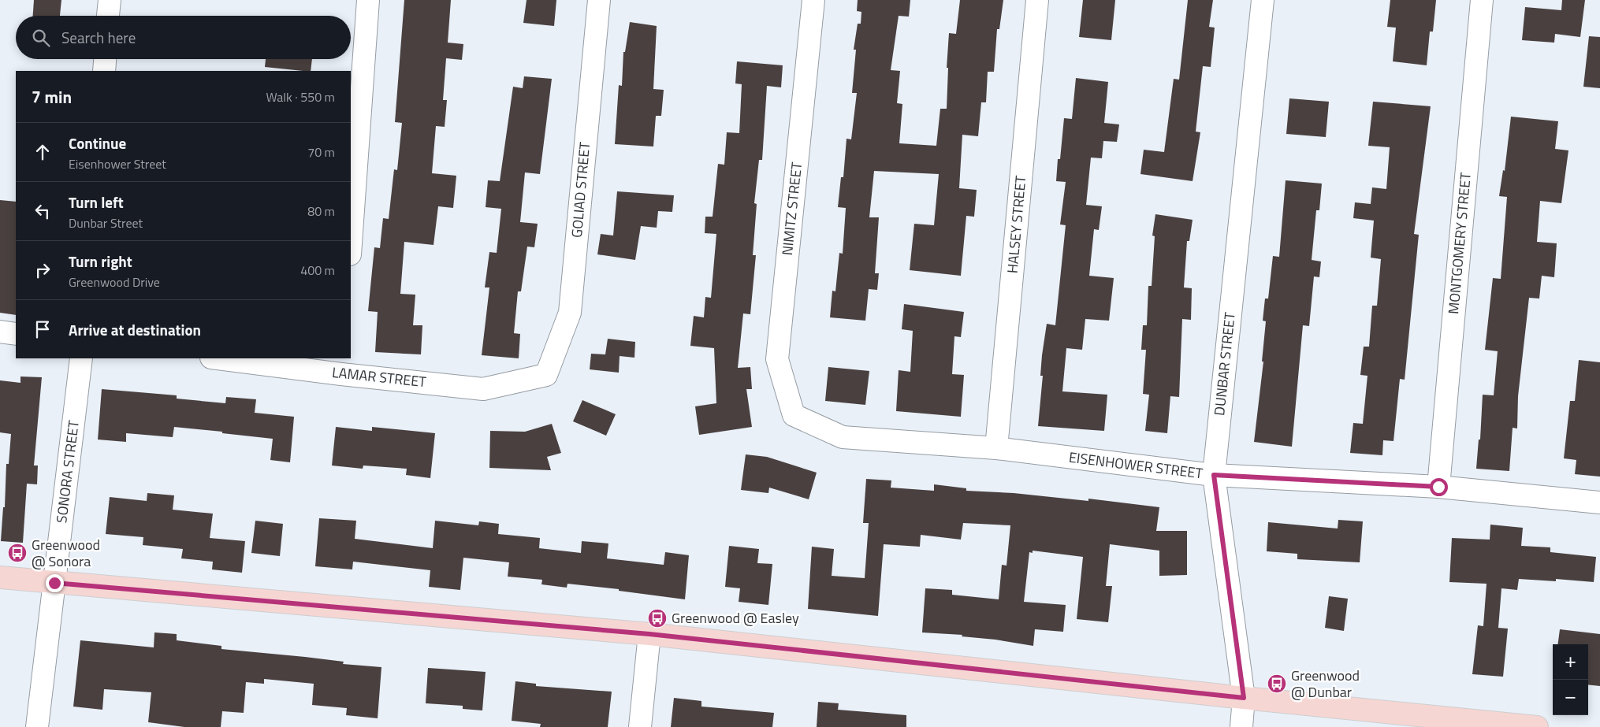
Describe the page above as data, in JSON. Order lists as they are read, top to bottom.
{
  "streets": {
    "street": [
      "GOLIAD STREET",
      "NIMITZ STREET",
      "HALSEY STREET",
      "MONTGOMERY STREET",
      "DUNBAR STREET",
      "LAMAR STREET",
      "EISENHOWER STREET",
      "SONORA STREET"
    ]
  },
  "crossings": [
    ["GOLIAD STREET", "LAMAR STREET"],
    ["NIMITZ STREET", "EISENHOWER STREET"],
    ["HALSEY STREET", "EISENHOWER STREET"],
    ["MONTGOMERY STREET", "EISENHOWER STREET"],
    ["DUNBAR STREET", "EISENHOWER STREET"]
  ],
  "places": {
    "bus stop": ["Greenwood @ Sonora", "Greenwood @ Easley", "Greenwood @ Dunbar"]
  },
  "page": {
    "search": "Search here",
    "heading": ["7 min", "Walk · 550 m"],
    "list": [
      ["Continue", "Eisenhower Street", "70 m"],
      ["Turn left", "Dunbar Street", "80 m"],
      ["Turn right", "Greenwood Drive", "400 m"],
      "Arrive at destination"
    ],
    "map_buttons": ["+", "−"]
  }
}
